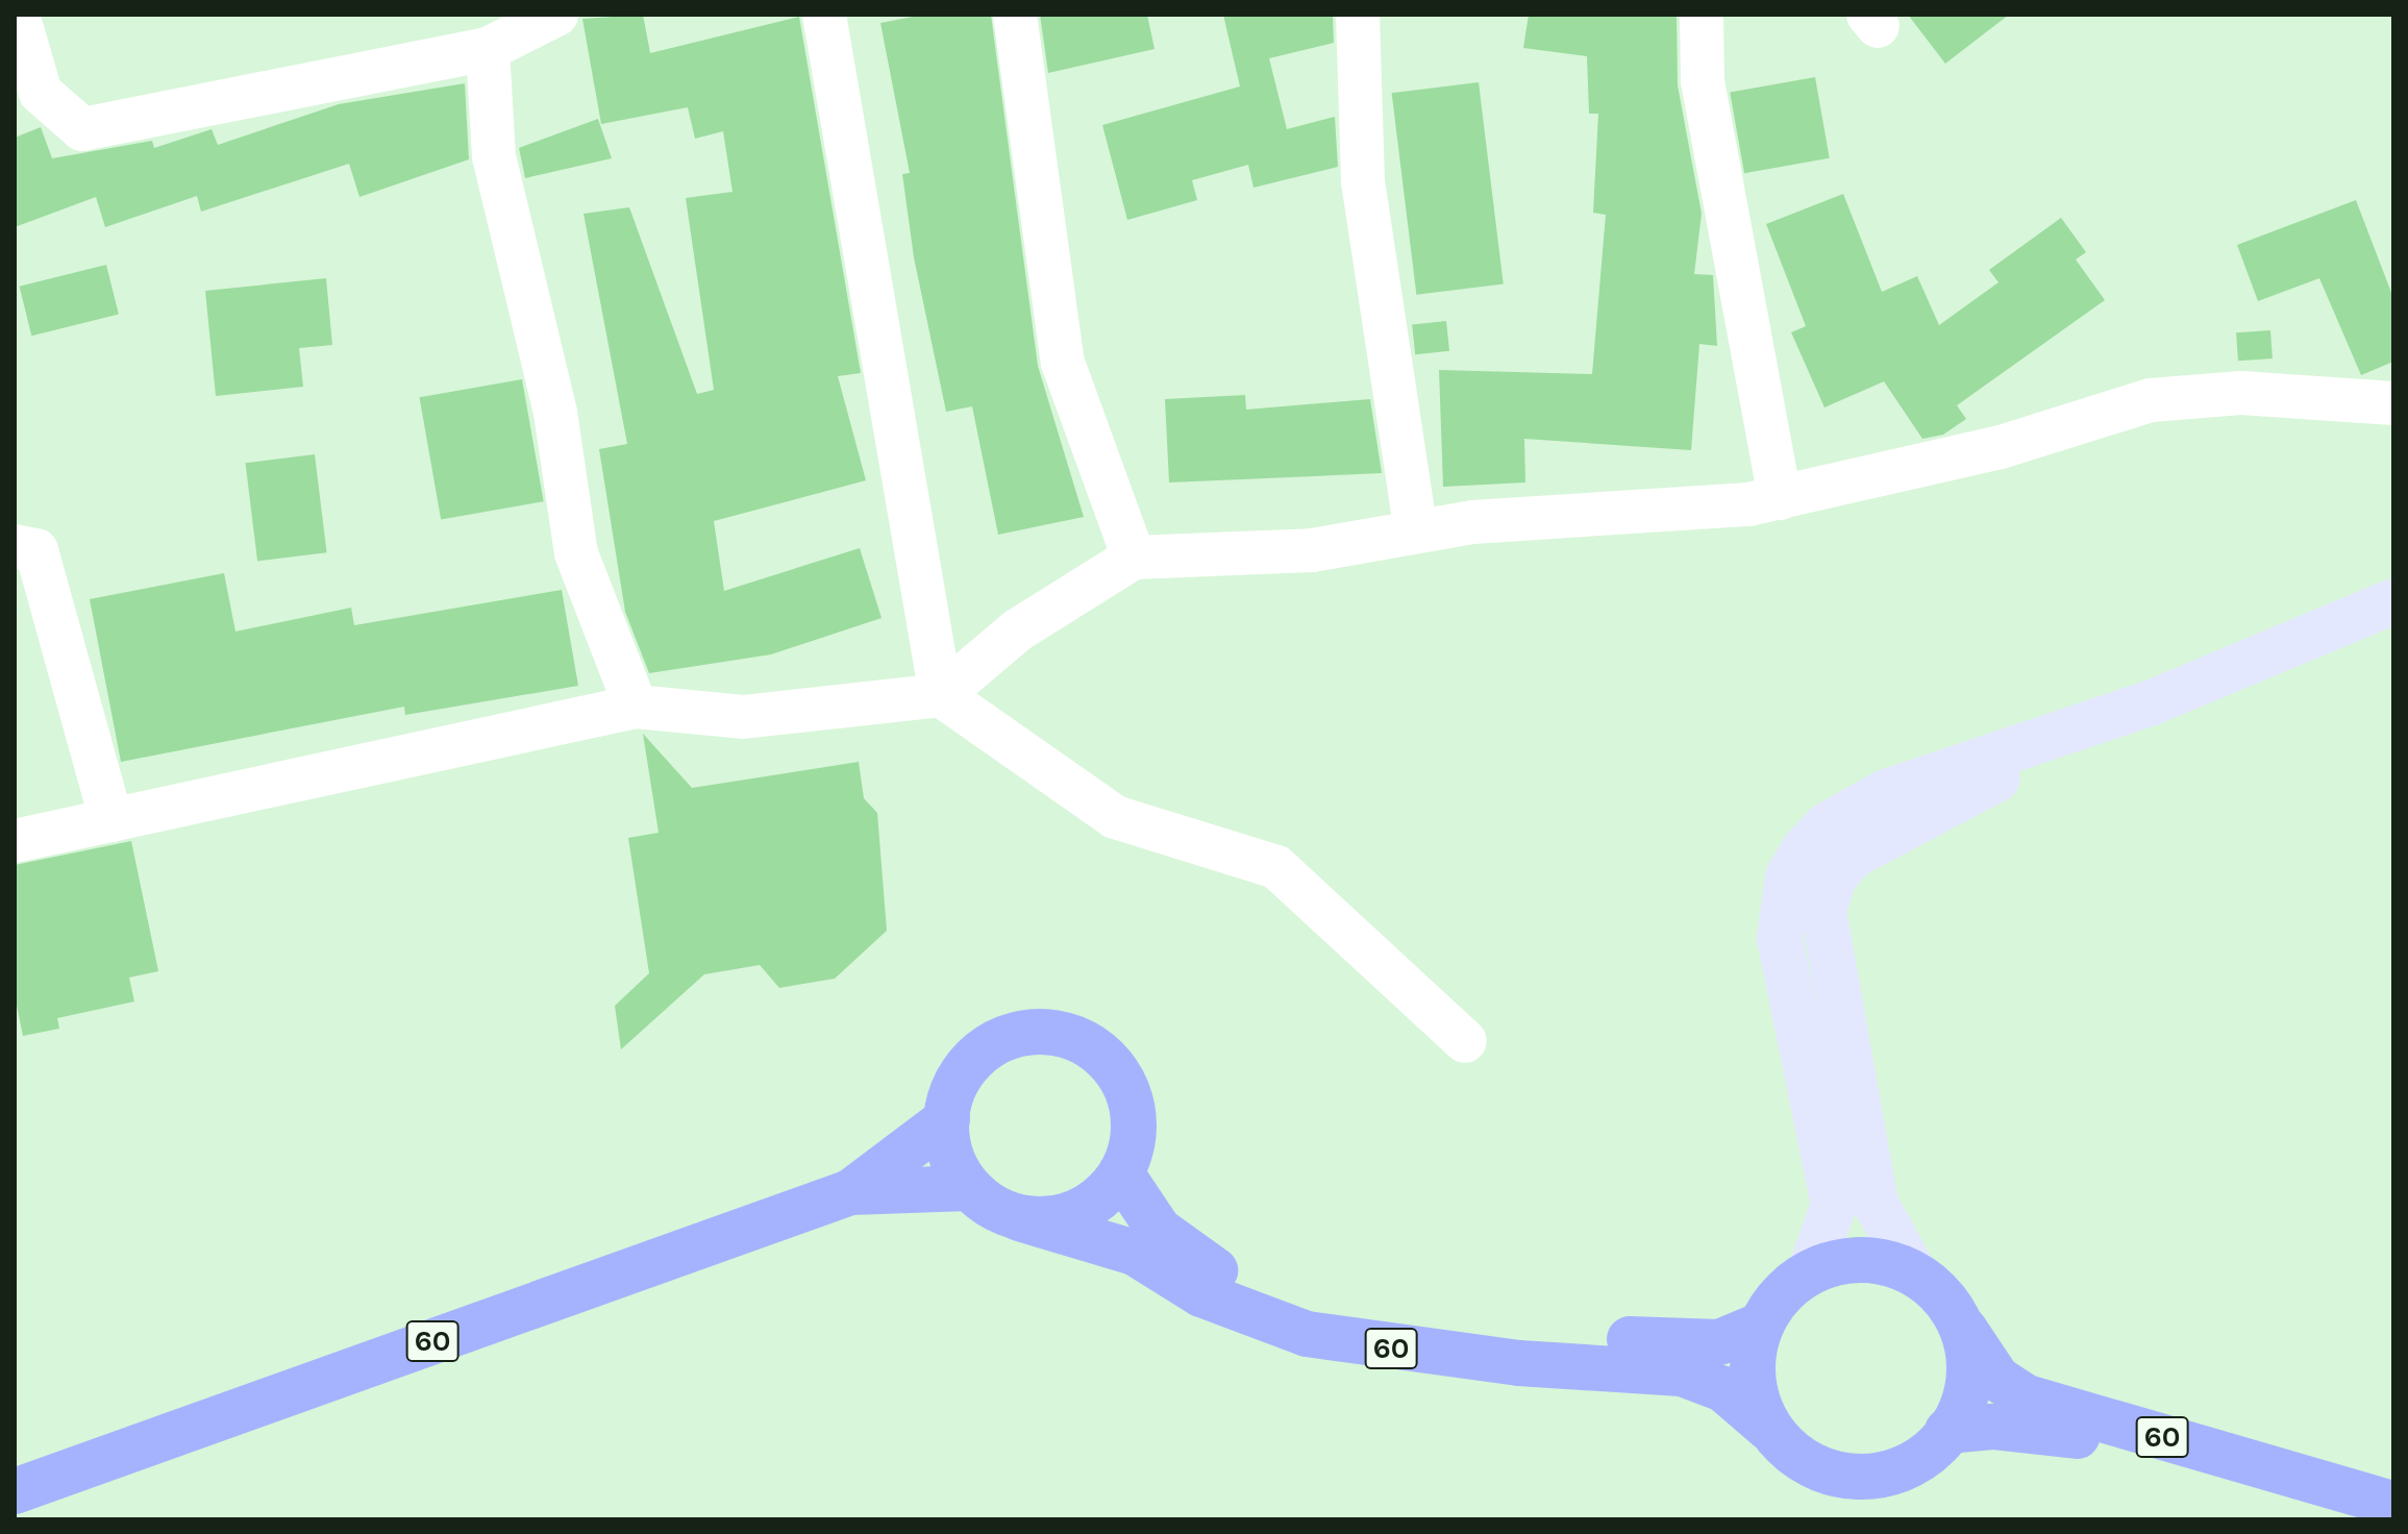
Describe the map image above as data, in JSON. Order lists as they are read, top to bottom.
{
  "streets": {
    "highway": ["60"]
  }
}
